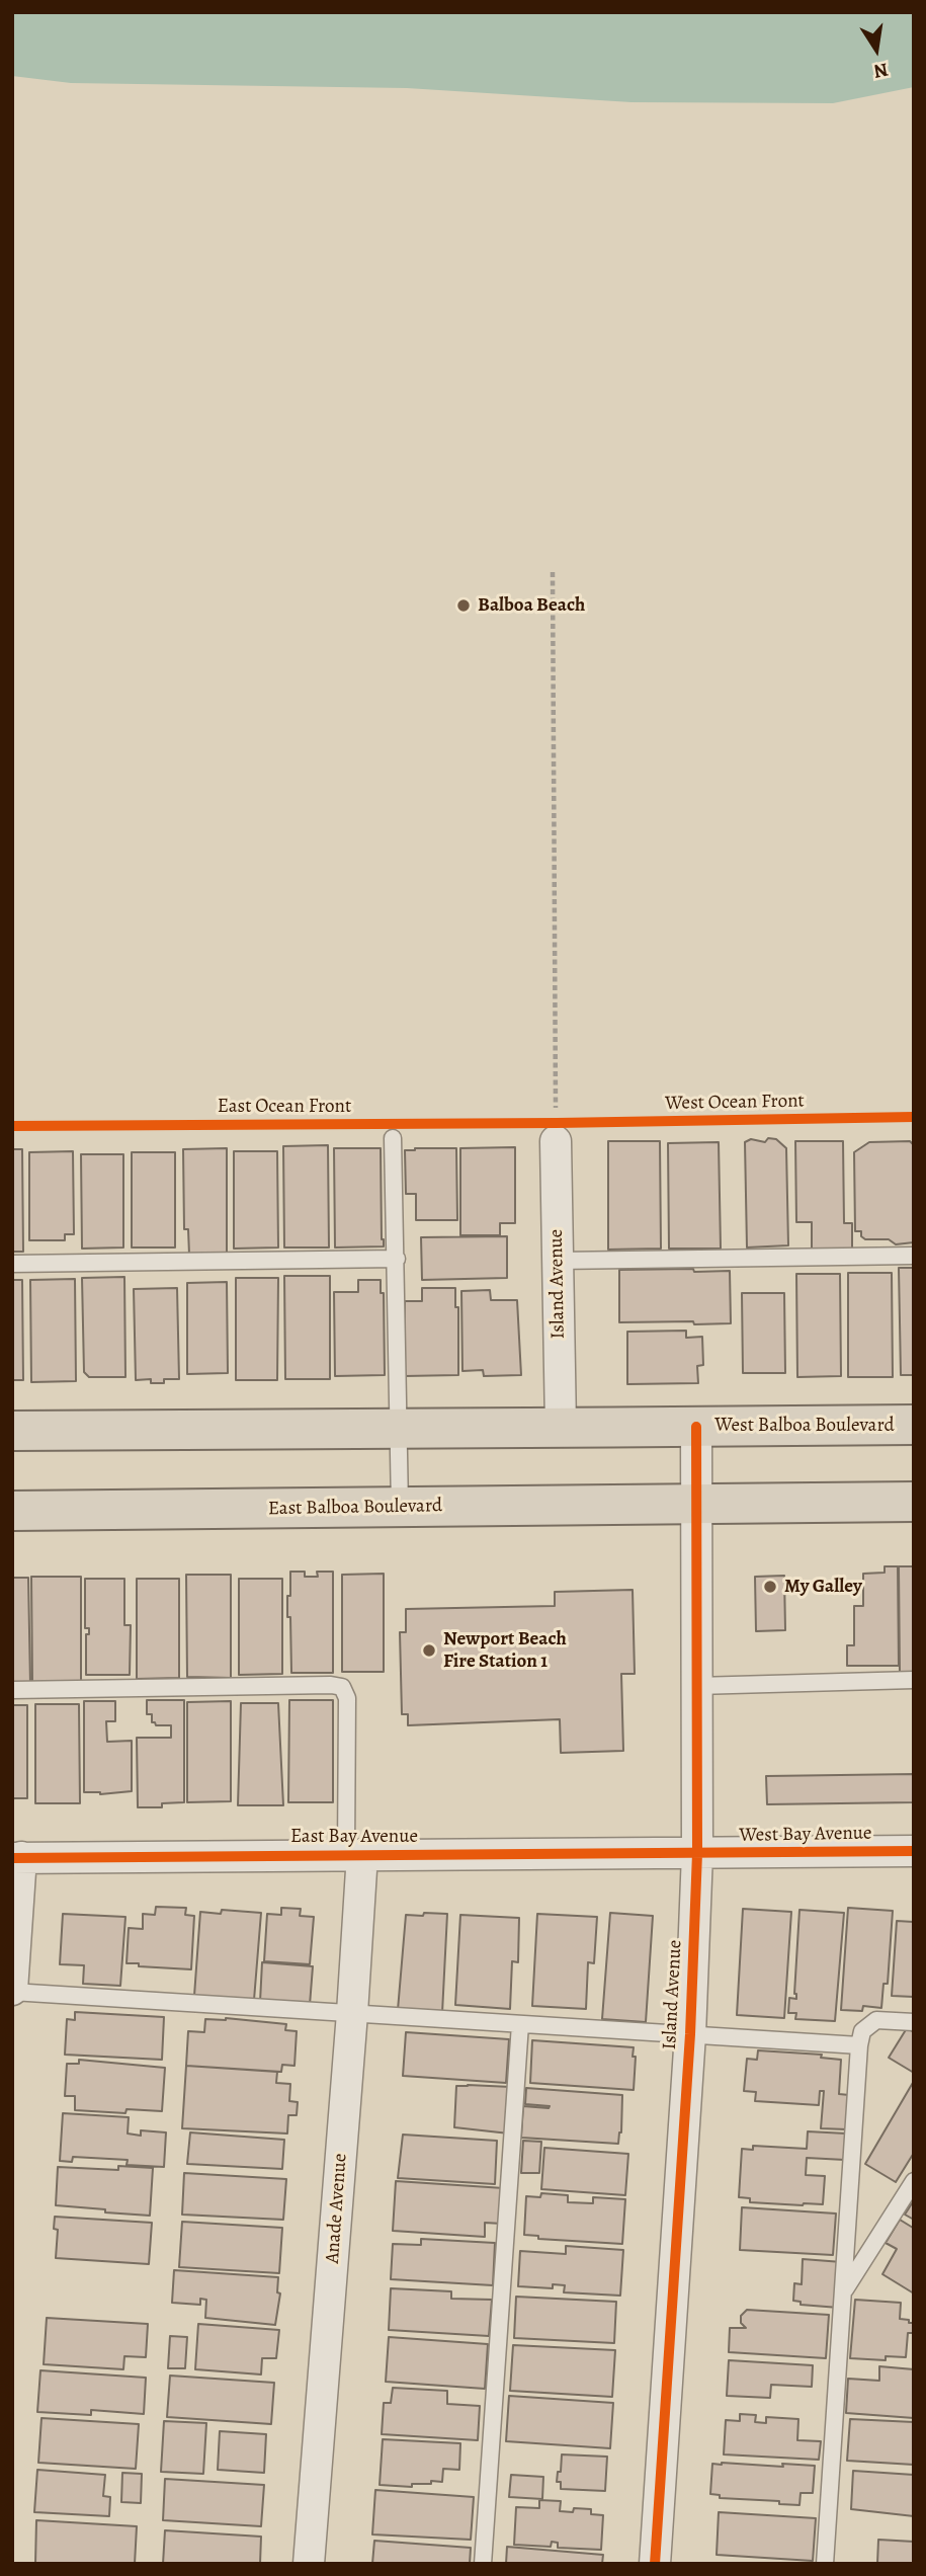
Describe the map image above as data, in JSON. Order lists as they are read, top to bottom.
{
  "streets": {
    "main road": ["West Balboa Boulevard", "East Balboa Boulevard"],
    "street": [
      "Island Avenue",
      "West Bay Avenue",
      "East Bay Avenue",
      "Anade Avenue"
    ],
    "cycle path": ["West Ocean Front"]
  },
  "crossings": [
    ["Island Avenue", "West Balboa Boulevard"],
    ["Island Avenue", "East Balboa Boulevard"],
    ["Island Avenue", "West Bay Avenue"],
    ["Island Avenue", "East Bay Avenue"],
    ["West Bay Avenue", "East Bay Avenue"],
    ["East Bay Avenue", "Anade Avenue"]
  ],
  "places": ["Balboa Beach", "My Galley", "Newport Beach Fire Station 1"],
  "north": "bottom"
}
